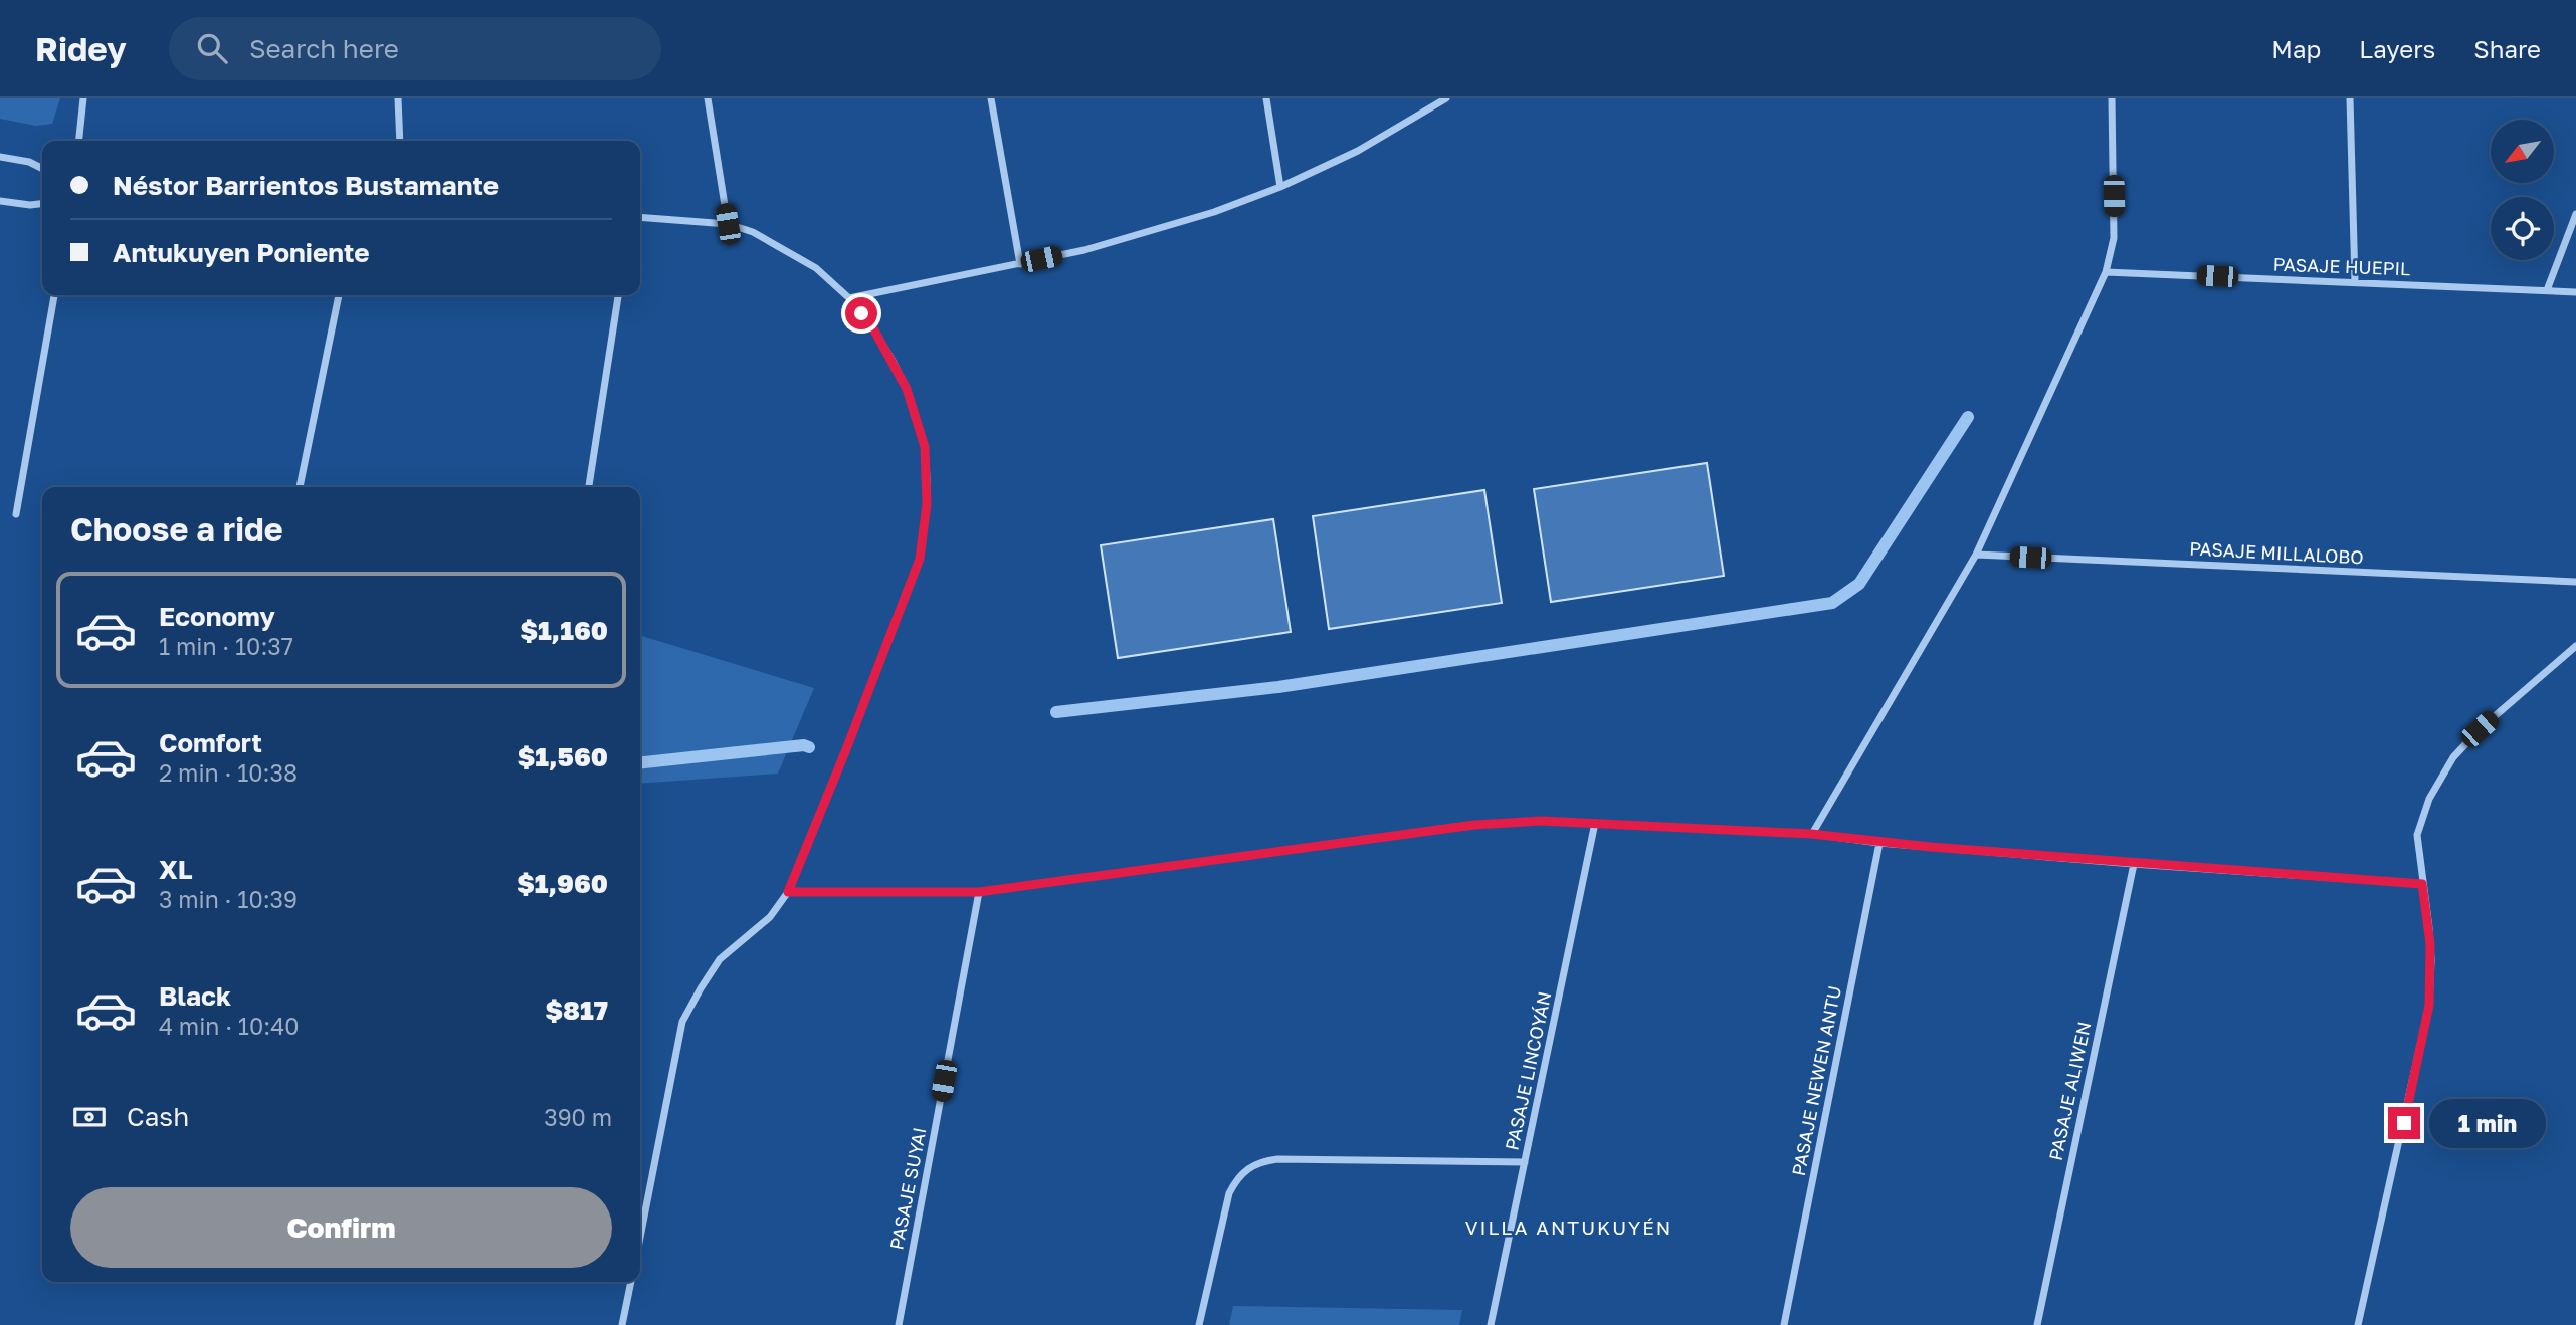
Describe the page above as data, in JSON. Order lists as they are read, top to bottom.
{
  "streets": {
    "street": [
      "PASAJE HUEPIL",
      "PASAJE MILLALOBO",
      "PASAJE LINCOYÁN",
      "PASAJE NEWEN ANTU",
      "PASAJE ALIWEN",
      "PASAJE SUYAI"
    ]
  },
  "districts": ["VILLA ANTUKUYÉN"],
  "north": "bottom left",
  "page": {
    "header": "Ridey",
    "search": "Search here",
    "nav": ["Map", "Layers", "Share"],
    "banner": ["Néstor Barrientos Bustamante", "Antukuyen Poniente"],
    "heading": "Choose a ride",
    "list": [
      {
        "name": "Economy",
        "note": "1 min · 10:37",
        "value": "$1,160"
      },
      {
        "name": "Comfort",
        "note": "2 min · 10:38",
        "value": "$1,560"
      },
      {
        "name": "XL",
        "note": "3 min · 10:39",
        "value": "$1,960"
      },
      {
        "name": "Black",
        "note": "4 min · 10:40",
        "value": "$817"
      }
    ],
    "pay": ["Cash", "390 m"],
    "bubble": "1 min",
    "buttons": "Confirm"
  }
}
